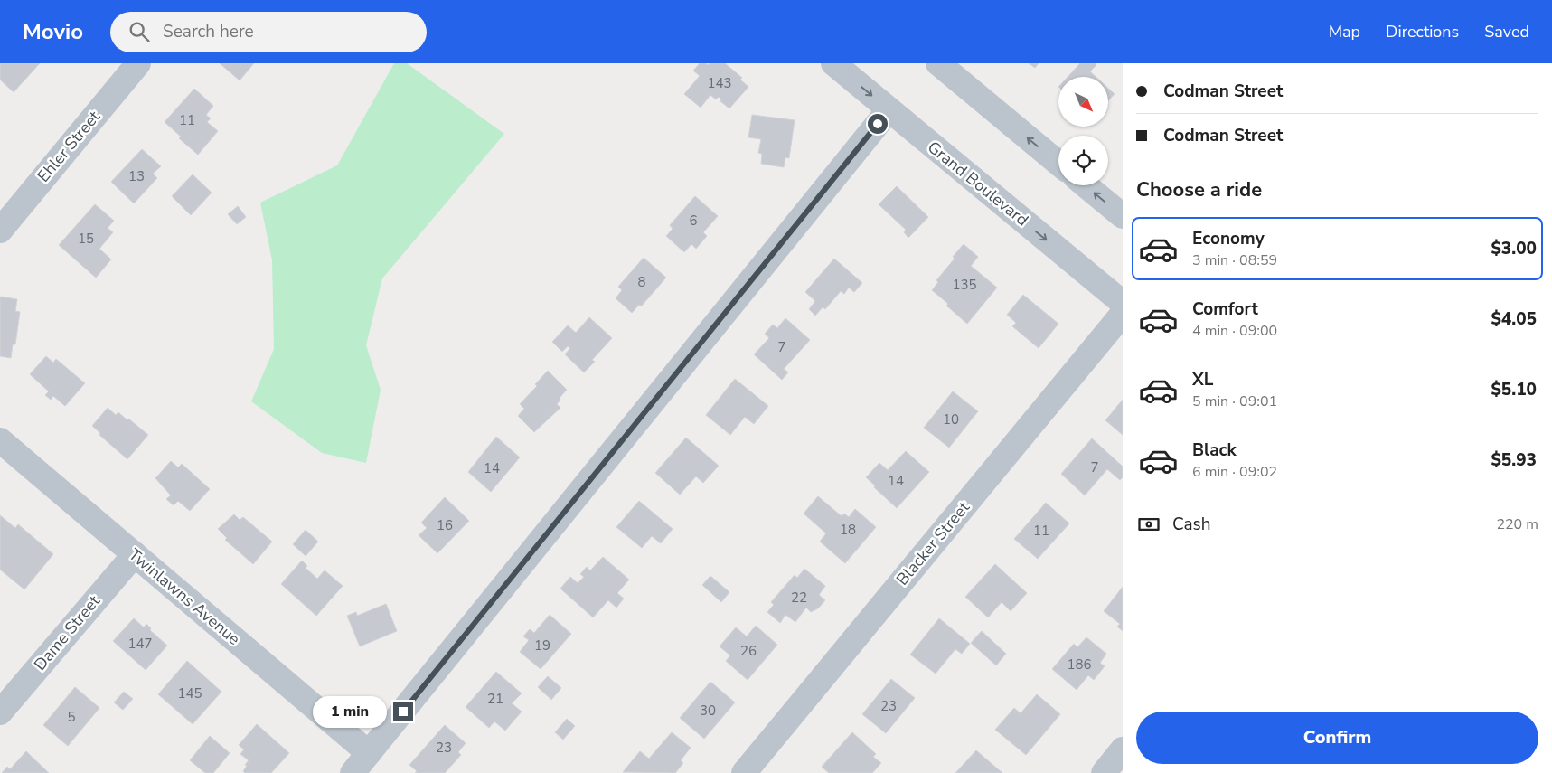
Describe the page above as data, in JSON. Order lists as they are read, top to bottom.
{
  "streets": {
    "street": [
      "Ehler Street",
      "Grand Boulevard",
      "Blacker Street",
      "Twinlawns Avenue",
      "Dame Street"
    ]
  },
  "crossings": [
    ["Twinlawns Avenue", "Dame Street"]
  ],
  "house_numbers": [
    "143",
    "11",
    "13",
    "6",
    "15",
    "8",
    "135",
    "7",
    "10",
    "7",
    "14",
    "14",
    "16",
    "18",
    "11",
    "22",
    "147",
    "19",
    "26",
    "186",
    "145",
    "21",
    "23",
    "30",
    "5",
    "23"
  ],
  "north": "bottom right",
  "page": {
    "header": "Movio",
    "search": "Search here",
    "nav": ["Map", "Directions", "Saved"],
    "banner": ["Codman Street", "Codman Street"],
    "heading": "Choose a ride",
    "list": [
      {
        "name": "Economy",
        "note": "3 min · 08:59",
        "value": "$3.00"
      },
      {
        "name": "Comfort",
        "note": "4 min · 09:00",
        "value": "$4.05"
      },
      {
        "name": "XL",
        "note": "5 min · 09:01",
        "value": "$5.10"
      },
      {
        "name": "Black",
        "note": "6 min · 09:02",
        "value": "$5.93"
      }
    ],
    "pay": ["Cash", "220 m"],
    "bubble": "1 min",
    "buttons": "Confirm"
  }
}
